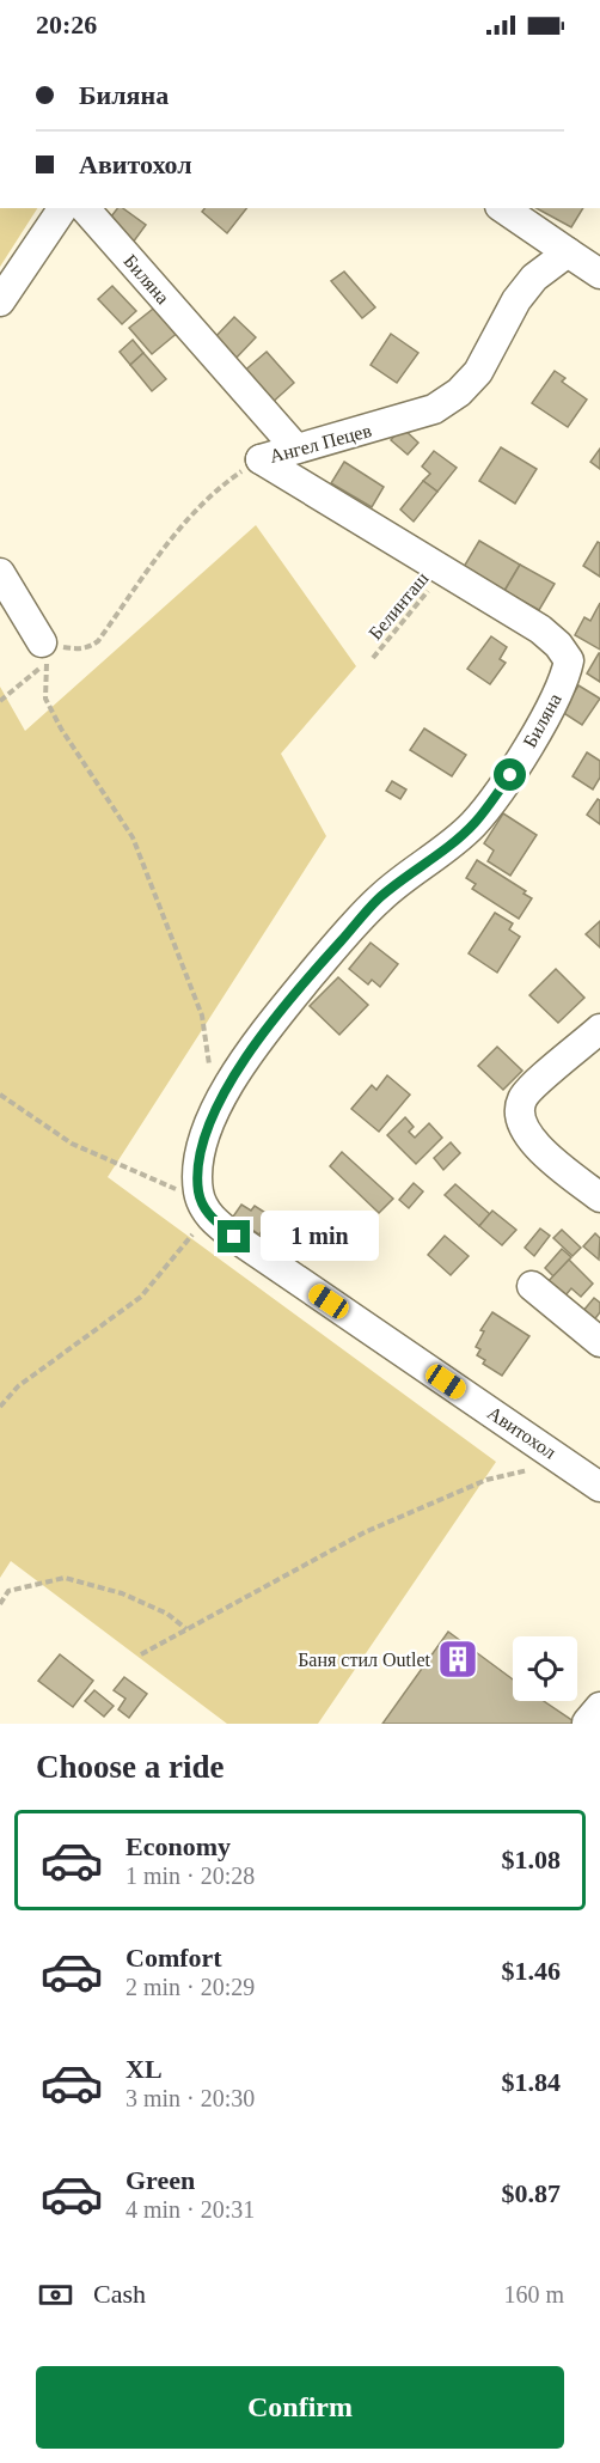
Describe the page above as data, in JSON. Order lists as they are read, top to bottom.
{
  "streets": {
    "street": ["Биляна", "Ангел Пецев", "Авитохол"],
    "path": ["Белинташ"]
  },
  "crossings": [
    ["Биляна", "Ангел Пецев"],
    ["Биляна", "Белинташ"],
    ["Биляна", "Авитохол"]
  ],
  "places": {
    "building": ["Баня стил Outlet"]
  },
  "page": {
    "status": "20:26",
    "banner": ["Биляна", "Авитохол"],
    "bubble": "1 min",
    "heading": "Choose a ride",
    "list": [
      {
        "name": "Economy",
        "note": "1 min · 20:28",
        "value": "$1.08"
      },
      {
        "name": "Comfort",
        "note": "2 min · 20:29",
        "value": "$1.46"
      },
      {
        "name": "XL",
        "note": "3 min · 20:30",
        "value": "$1.84"
      },
      {
        "name": "Green",
        "note": "4 min · 20:31",
        "value": "$0.87"
      }
    ],
    "pay": ["Cash", "160 m"],
    "buttons": "Confirm"
  }
}
